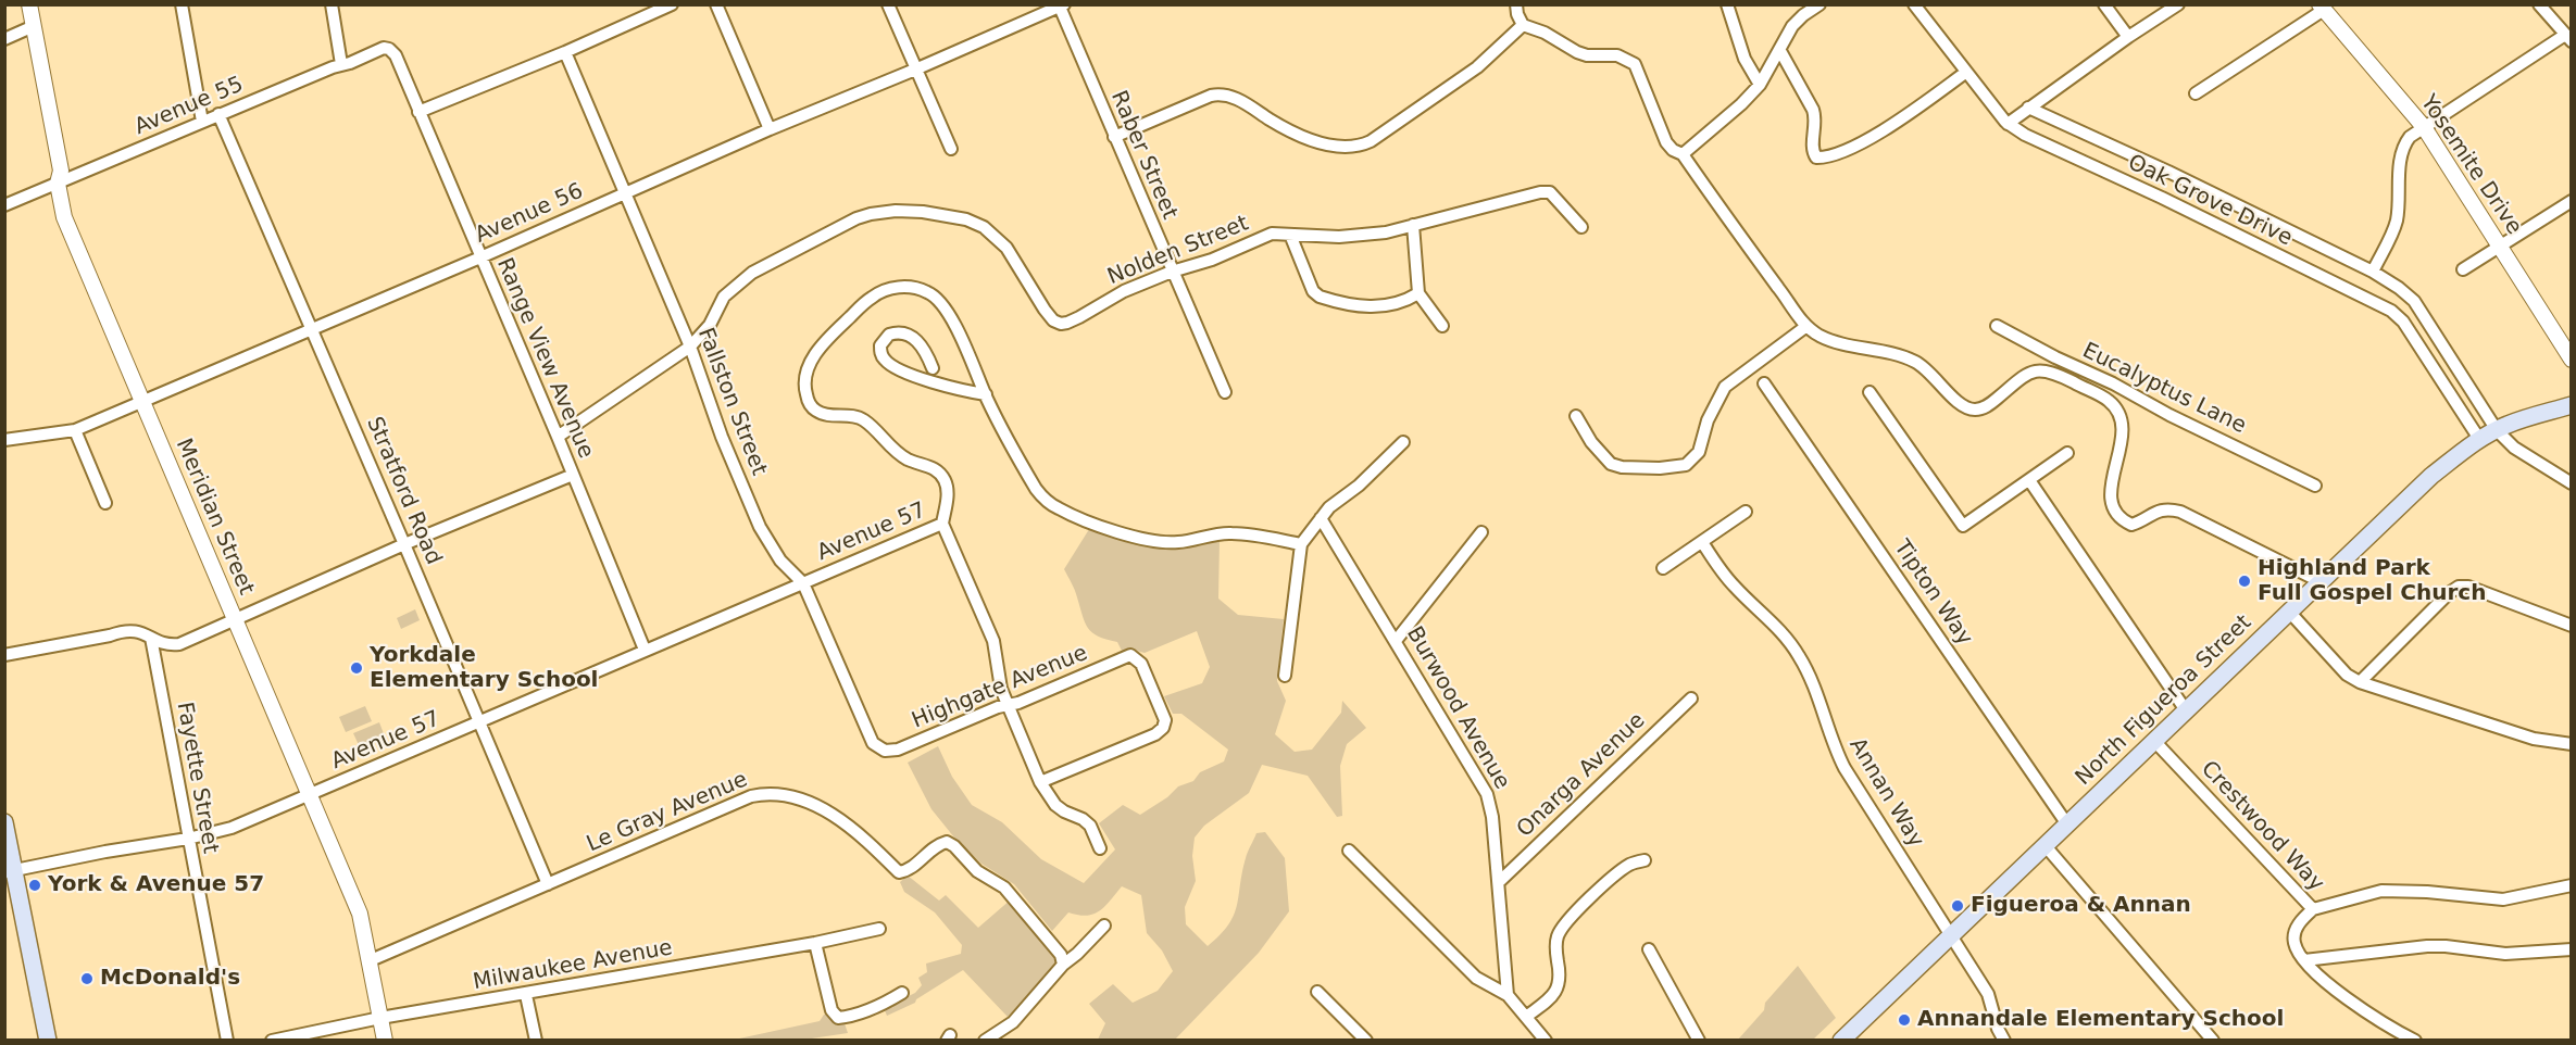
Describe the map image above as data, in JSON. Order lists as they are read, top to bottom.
{
  "streets": {
    "main road": ["North Figueroa Street"],
    "street": [
      "Avenue 55",
      "Raber Street",
      "Yosemite Drive",
      "Oak Grove Drive",
      "Avenue 56",
      "Nolden Street",
      "Range View Avenue",
      "Eucalyptus Lane",
      "Fallston Street",
      "Stratford Road",
      "Meridian Street",
      "Avenue 57",
      "Tipton Way",
      "Highgate Avenue",
      "Burwood Avenue",
      "Onarga Avenue",
      "Fayette Street",
      "Annan Way",
      "Le Gray Avenue",
      "Crestwood Way",
      "Milwaukee Avenue"
    ]
  },
  "crossings": [
    ["Avenue 55", "Range View Avenue"],
    ["Avenue 55", "Stratford Road"],
    ["Avenue 55", "Meridian Street"],
    ["Raber Street", "Avenue 56"],
    ["Raber Street", "Nolden Street"],
    ["Oak Grove Drive", "North Figueroa Street"],
    ["Avenue 56", "Range View Avenue"],
    ["Avenue 56", "Fallston Street"],
    ["Avenue 56", "Stratford Road"],
    ["Avenue 56", "Meridian Street"],
    ["Nolden Street", "Range View Avenue"],
    ["Nolden Street", "Fallston Street"],
    ["Range View Avenue", "Avenue 57"],
    ["Fallston Street", "Avenue 57"],
    ["Fallston Street", "Highgate Avenue"],
    ["Stratford Road", "Avenue 57"],
    ["Stratford Road", "Le Gray Avenue"],
    ["Meridian Street", "Avenue 57"],
    ["Meridian Street", "Le Gray Avenue"],
    ["Meridian Street", "Milwaukee Avenue"],
    ["Avenue 57", "Fayette Street"],
    ["Tipton Way", "North Figueroa Street"],
    ["North Figueroa Street", "Annan Way"],
    ["North Figueroa Street", "Crestwood Way"],
    ["Burwood Avenue", "Onarga Avenue"]
  ],
  "places": [
    "Highland Park Full Gospel Church",
    "Yorkdale Elementary School",
    "York & Avenue 57",
    "Figueroa & Annan",
    "McDonald's",
    "Annandale Elementary School"
  ]
}
